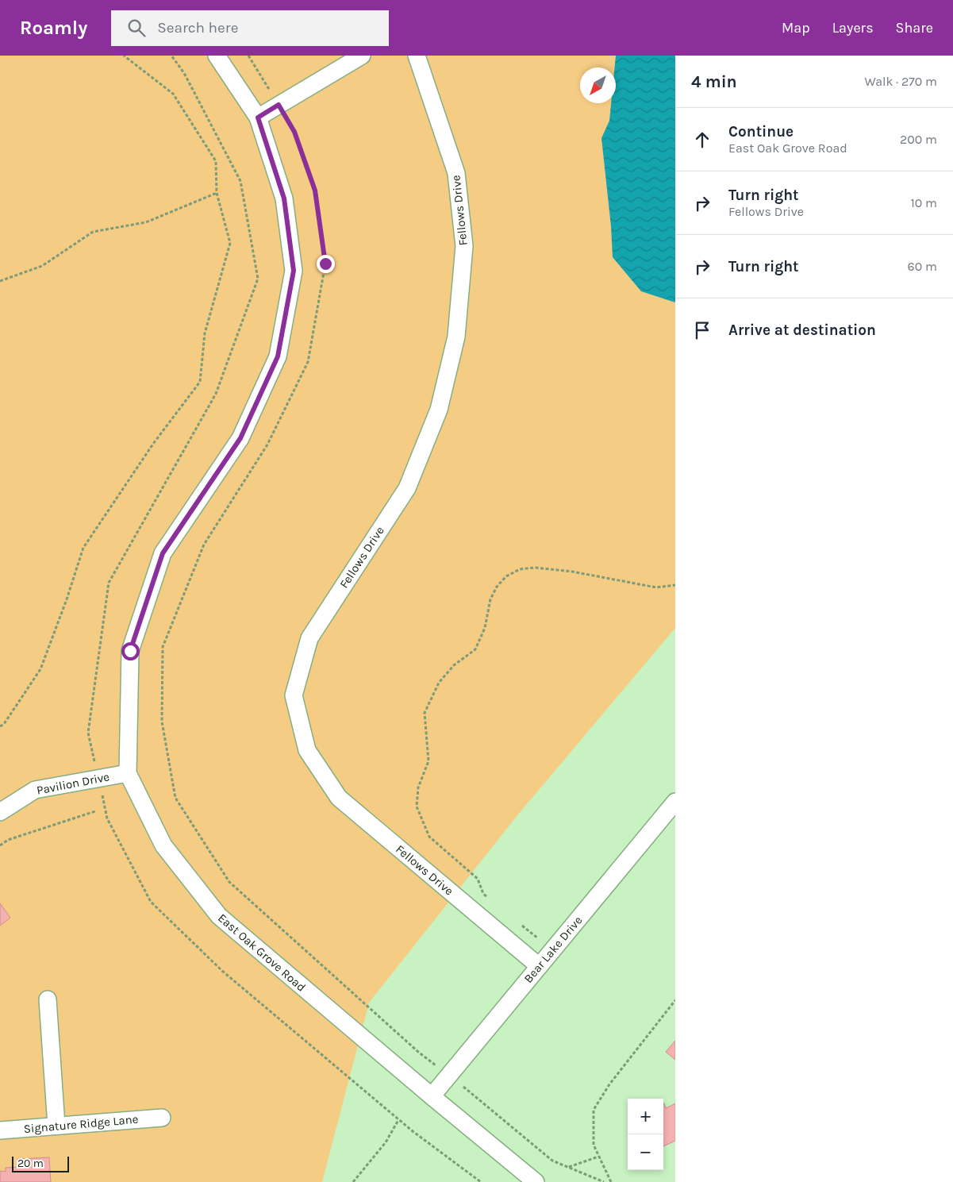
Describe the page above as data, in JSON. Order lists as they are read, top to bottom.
{
  "streets": {
    "street": [
      "Fellows Drive",
      "Pavilion Drive",
      "Bear Lake Drive",
      "East Oak Grove Road",
      "Signature Ridge Lane"
    ]
  },
  "crossings": [
    ["Fellows Drive", "Bear Lake Drive"],
    ["Pavilion Drive", "East Oak Grove Road"],
    ["Bear Lake Drive", "East Oak Grove Road"]
  ],
  "scale_bar": "20 m",
  "north": "bottom left",
  "page": {
    "header": "Roamly",
    "search": "Search here",
    "nav": ["Map", "Layers", "Share"],
    "heading": ["4 min", "Walk · 270 m"],
    "list": [
      ["Continue", "East Oak Grove Road", "200 m"],
      ["Turn right", "Fellows Drive", "10 m"],
      ["Turn right", "60 m"],
      "Arrive at destination"
    ],
    "map_buttons": ["+", "−"],
    "scale": "20 m"
  }
}
